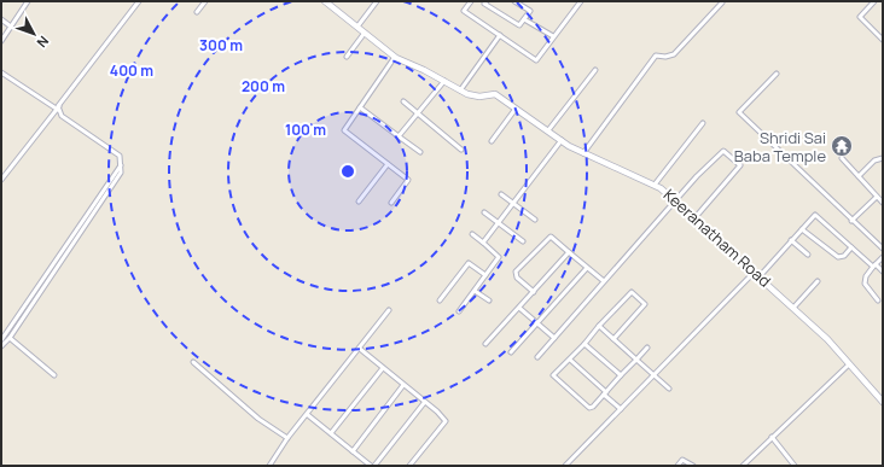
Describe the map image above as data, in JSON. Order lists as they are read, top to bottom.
{
  "streets": {
    "street": ["Keeranatham Road"]
  },
  "places": {
    "temple": ["Shridi Sai Baba Temple"]
  },
  "north": "bottom right",
  "rings": [
    "300 m",
    "400 m",
    "200 m",
    "100 m"
  ]
}
